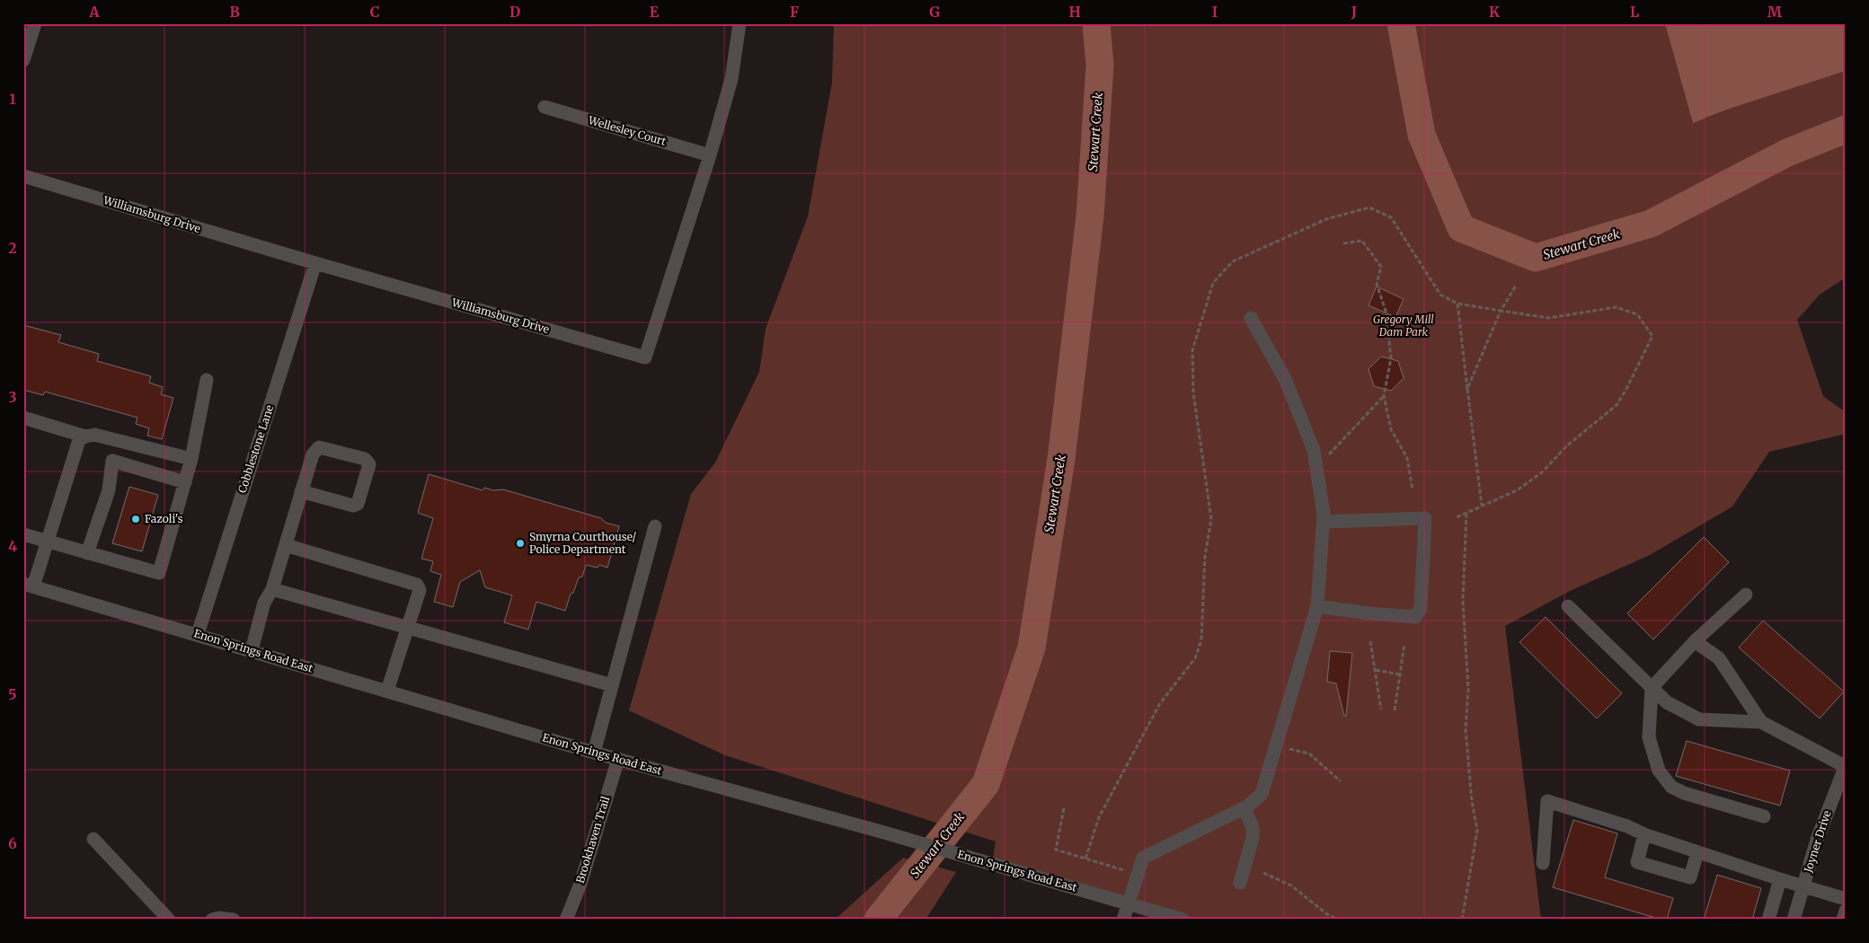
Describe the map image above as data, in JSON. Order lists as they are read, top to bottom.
{
  "streets": {
    "street": [
      "Wellesley Court",
      "Williamsburg Drive",
      "Cobblestone Lane",
      "Enon Springs Road East",
      "Brookhaven Trail",
      "Joyner Drive"
    ]
  },
  "crossings": [
    ["Wellesley Court", "Williamsburg Drive"],
    ["Williamsburg Drive", "Cobblestone Lane"],
    ["Cobblestone Lane", "Enon Springs Road East"],
    ["Enon Springs Road East", "Brookhaven Trail"]
  ],
  "water": ["Stewart Creek"],
  "parks": ["Gregory Mill Dam Park"],
  "places": ["Fazoli's", "Smyrna Courthouse/ Police Department"],
  "grid": {
    "columns": [
      "A",
      "B",
      "C",
      "D",
      "E",
      "F",
      "G",
      "H",
      "I",
      "J",
      "K",
      "L",
      "M"
    ],
    "rows": [
      "1",
      "2",
      "3",
      "4",
      "5",
      "6"
    ]
  }
}
